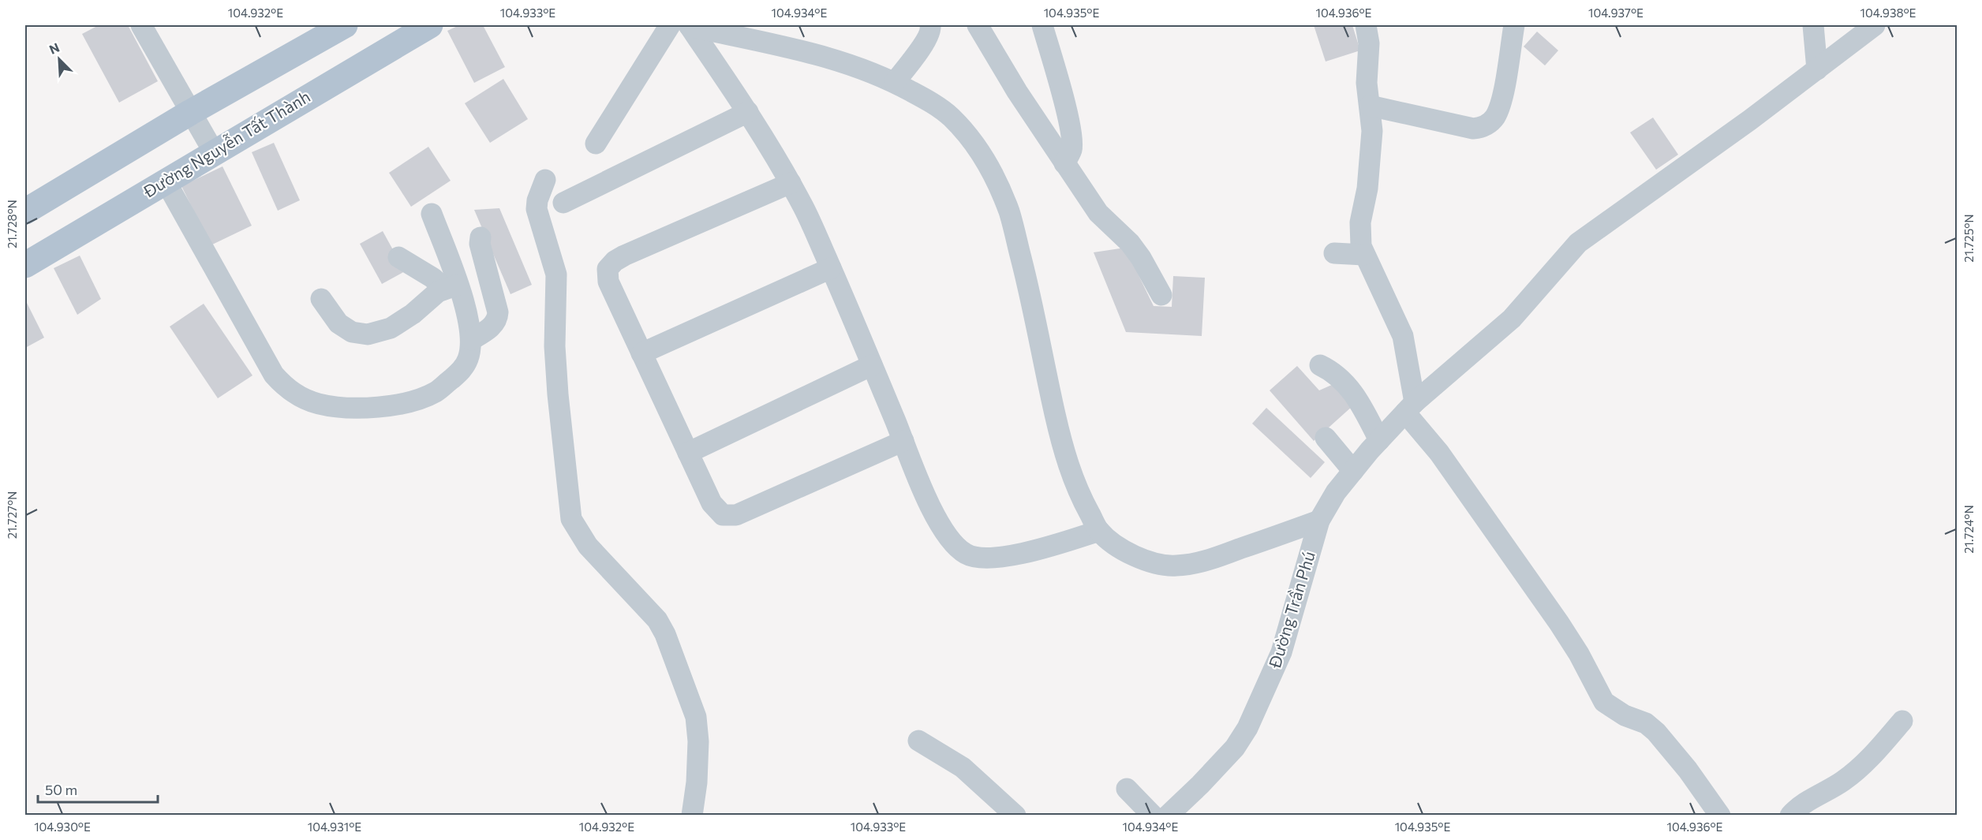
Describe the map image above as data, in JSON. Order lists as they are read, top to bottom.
{
  "streets": {
    "main road": ["Đường Nguyễn Tất Thành"],
    "street": ["Đường Trần Phú"]
  },
  "scale_bar": "50 m",
  "north": "top left",
  "coordinates": [
    "104.932°E",
    "104.933°E",
    "104.934°E",
    "104.935°E",
    "104.936°E",
    "104.937°E",
    "104.938°E",
    "21.728°N",
    "21.725°N",
    "21.727°N",
    "21.724°N",
    "104.930°E",
    "104.931°E"
  ]
}
